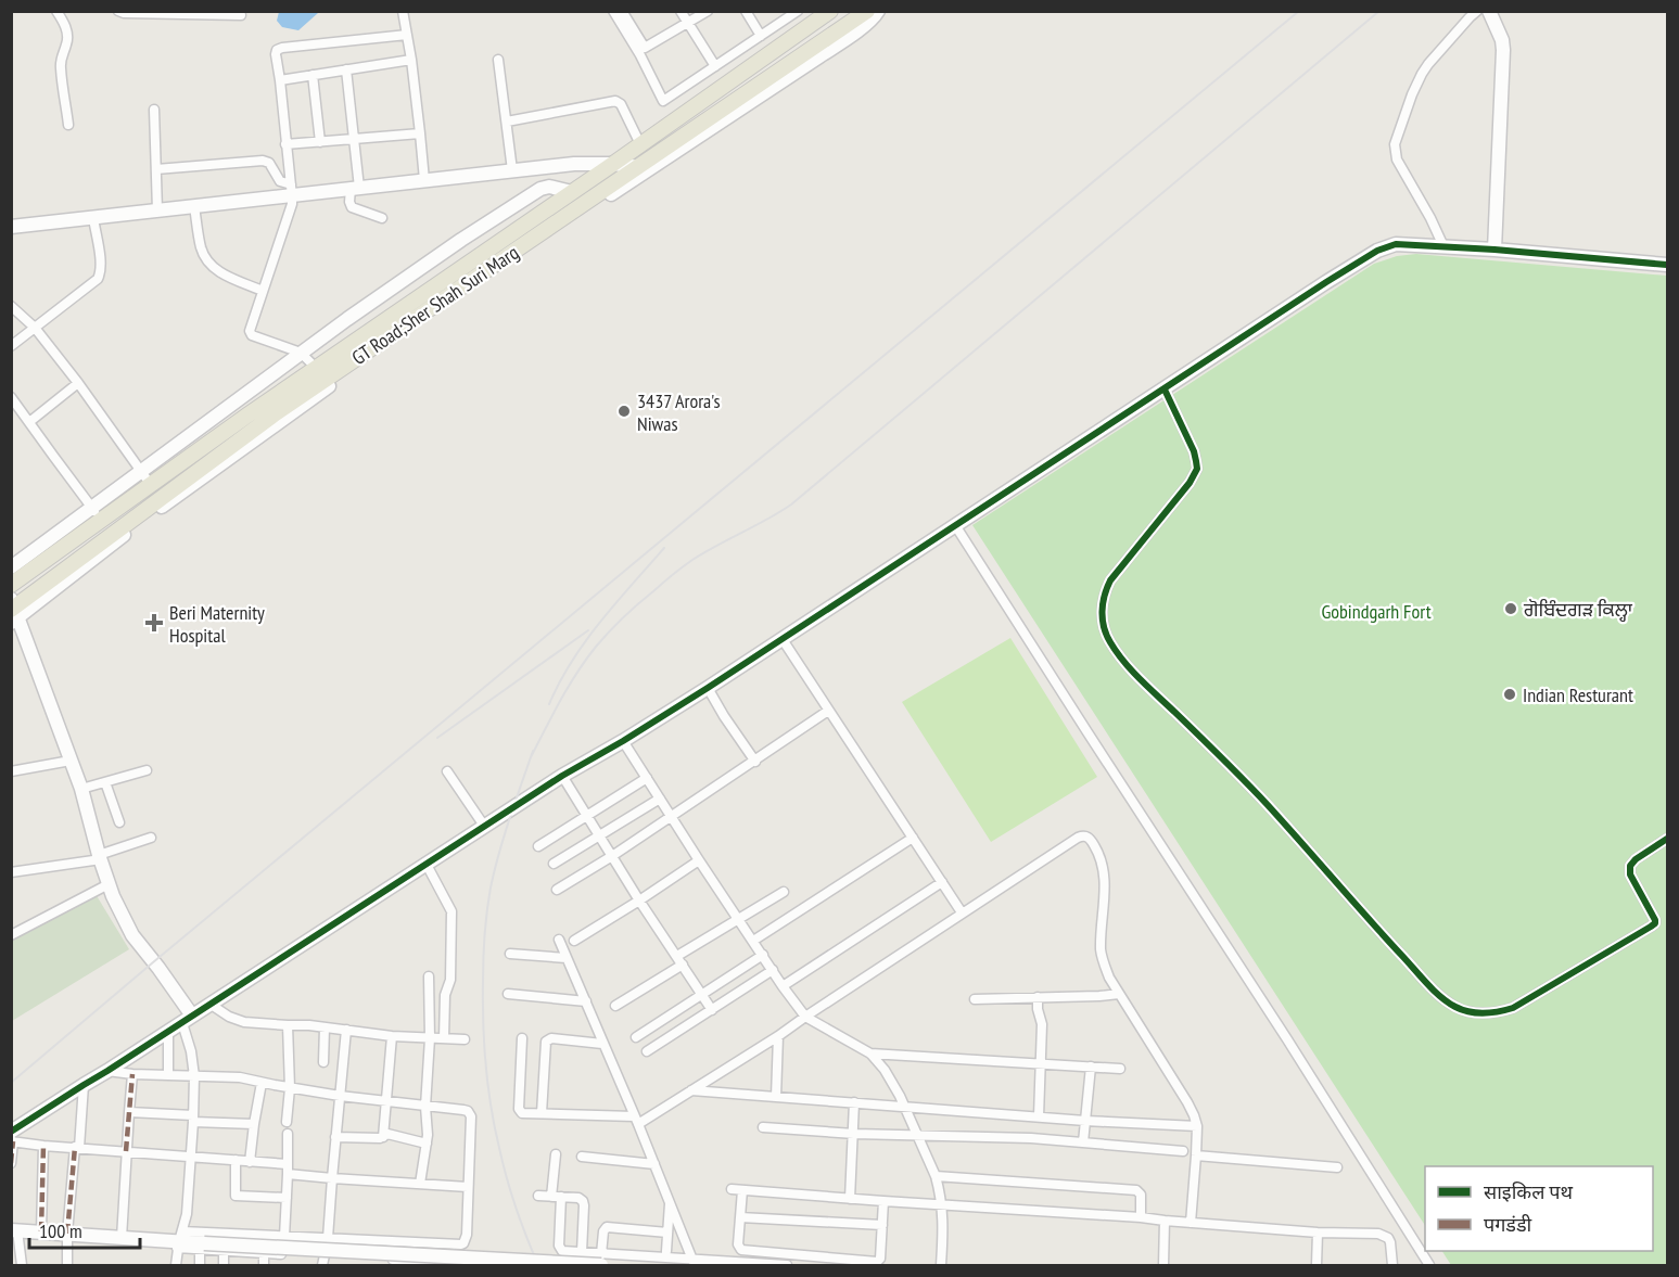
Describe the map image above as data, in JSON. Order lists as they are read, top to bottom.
{
  "streets": {
    "main road": ["GT Road;Sher Shah Suri Marg"]
  },
  "parks": ["Gobindgarh Fort"],
  "places": {
    "other": ["3437 Arora's Niwas", "ਗੋਬਿੰਦਗੜ ਕਿਲ੍ਹਾ", "Indian Resturant"],
    "health": ["Beri Maternity Hospital"]
  },
  "legend": ["साइकिल पथ", "पगडंडी"],
  "scale_bar": "100 m"
}
